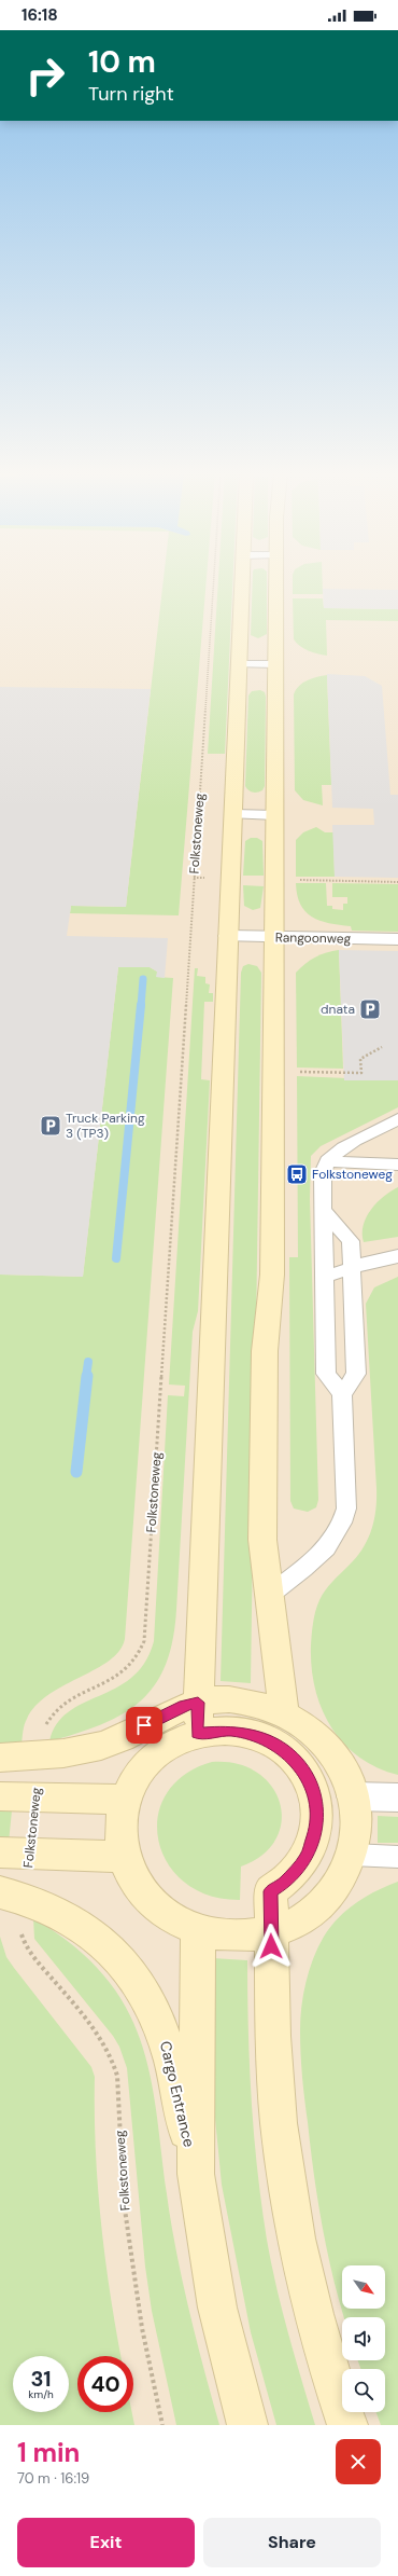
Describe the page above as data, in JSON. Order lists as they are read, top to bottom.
{
  "streets": {
    "street": ["Rangoonweg", "Cargo Entrance"],
    "path": ["Folkstoneweg"]
  },
  "crossings": [
    ["Folkstoneweg", "Cargo Entrance"]
  ],
  "places": {
    "parking": ["dnata", "Truck Parking 3 (TP3)"],
    "bus stop": ["Folkstoneweg"]
  },
  "north": "bottom right",
  "page": {
    "status": "16:18",
    "turn": ["10 m", "Turn right"],
    "speed": "31 km/h",
    "limit": "40",
    "heading": ["1 min", "70 m · 16:19"],
    "buttons": ["Exit", "Share"]
  }
}
